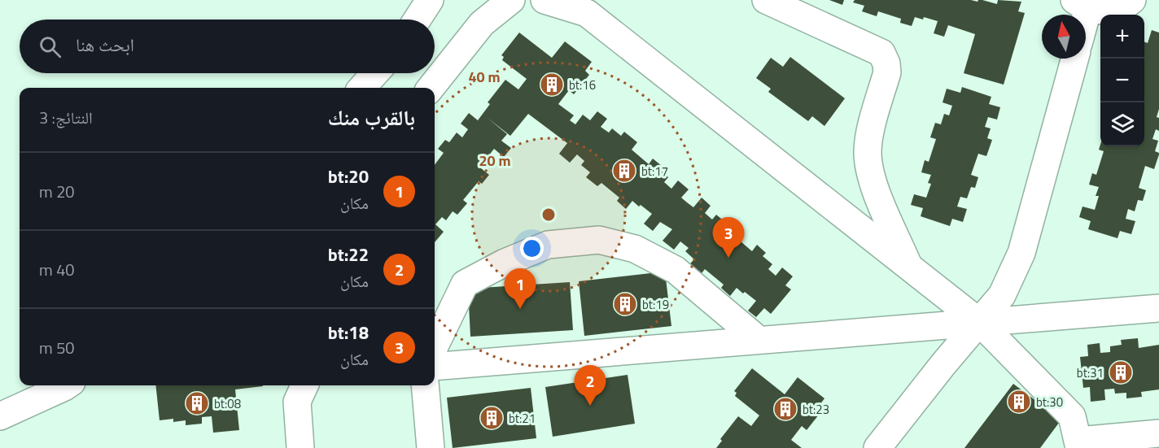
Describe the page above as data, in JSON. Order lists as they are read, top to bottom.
{
  "places": {
    "building": [
      "bt:16",
      "bt:17",
      "bt:19",
      "bt:31",
      "bt:30",
      "bt:08",
      "bt:23",
      "bt:21"
    ]
  },
  "north": "top",
  "page": {
    "map_buttons": ["+", "−"],
    "search": "ابحث هنا",
    "heading": ["بالقرب منك", "النتائج: 3"],
    "list": [
      {
        "mark": "1",
        "name": "bt:20",
        "note": "مكان",
        "value": "20 m"
      },
      {
        "mark": "2",
        "name": "bt:22",
        "note": "مكان",
        "value": "40 m"
      },
      {
        "mark": "3",
        "name": "bt:18",
        "note": "مكان",
        "value": "50 m"
      }
    ],
    "pins": ["3", "1", "2"]
  },
  "rings": ["40 m", "20 m"]
}
